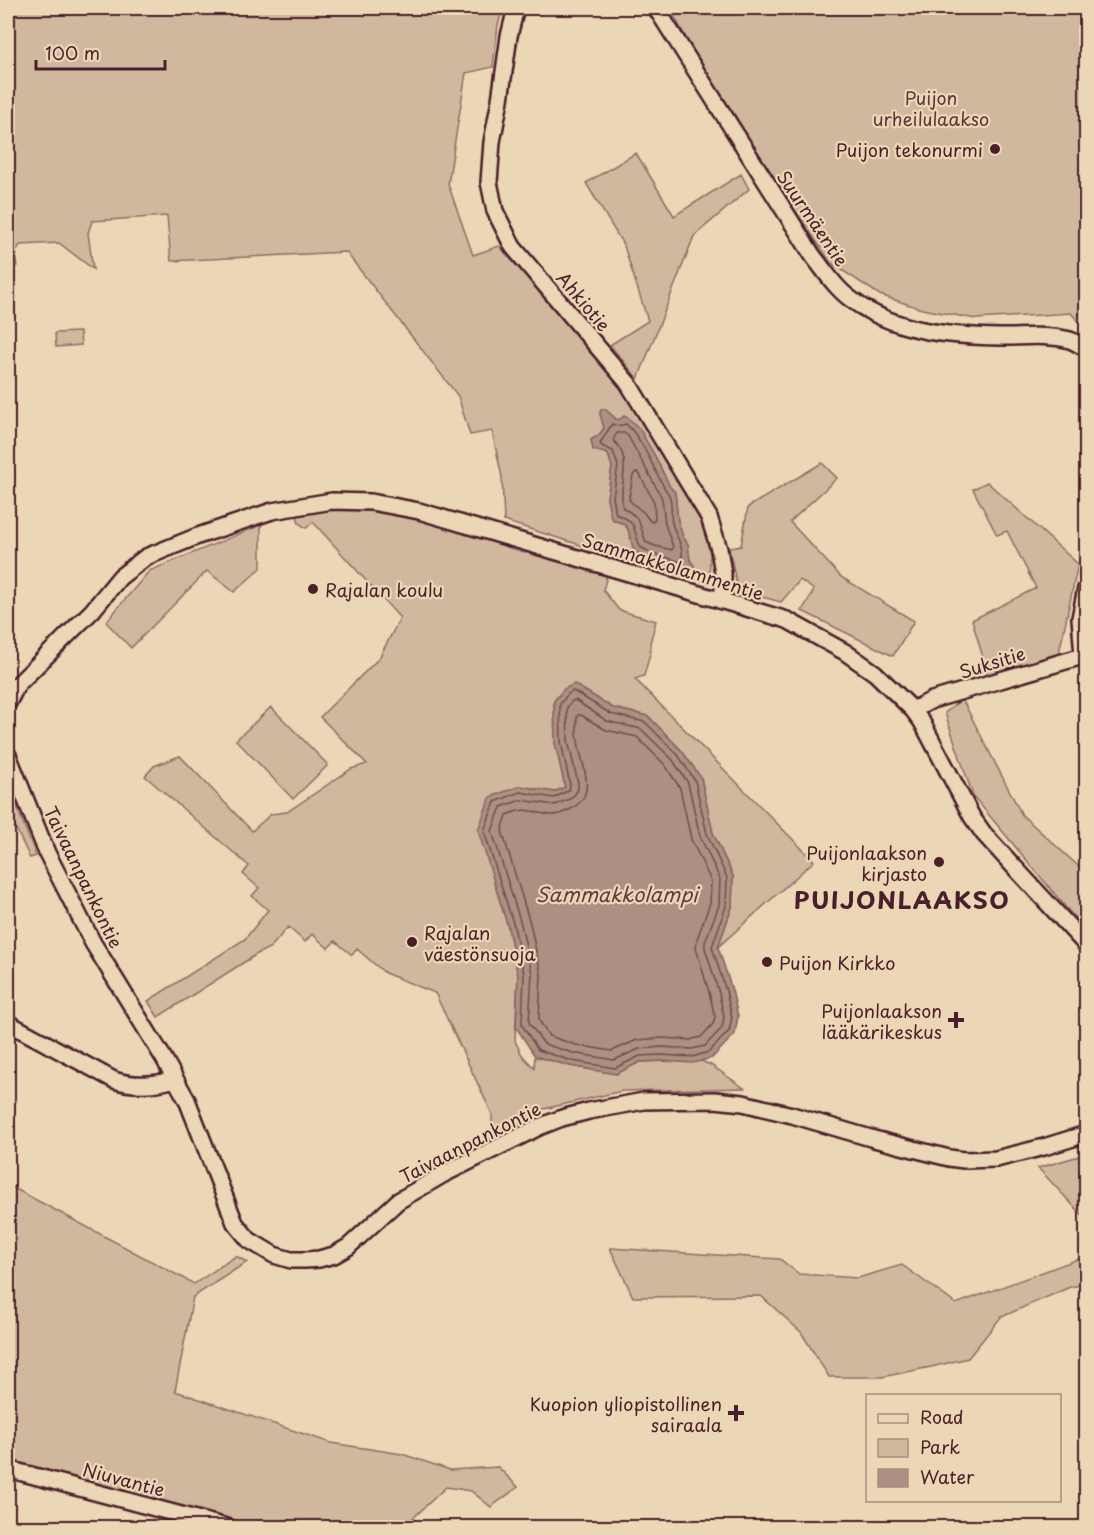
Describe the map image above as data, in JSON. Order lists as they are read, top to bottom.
{
  "streets": {
    "street": [
      "Suurmäentie",
      "Ahkiotie",
      "Sammakkolammentie",
      "Suksitie",
      "Taivaanpankontie",
      "Niuvantie"
    ]
  },
  "crossings": [
    ["Ahkiotie", "Sammakkolammentie"],
    ["Sammakkolammentie", "Suksitie"]
  ],
  "districts": ["PUIJONLAAKSO"],
  "water": ["Sammakkolampi"],
  "parks": ["Puijon urheilulaakso"],
  "places": {
    "other": [
      "Puijon tekonurmi",
      "Rajalan koulu",
      "Puijonlaakson kirjasto",
      "Rajalan väestönsuoja",
      "Puijon Kirkko"
    ],
    "health": ["Puijonlaakson lääkärikeskus", "Kuopion yliopistollinen sairaala"]
  },
  "legend": ["Road", "Park", "Water"],
  "scale_bar": "100 m"
}
